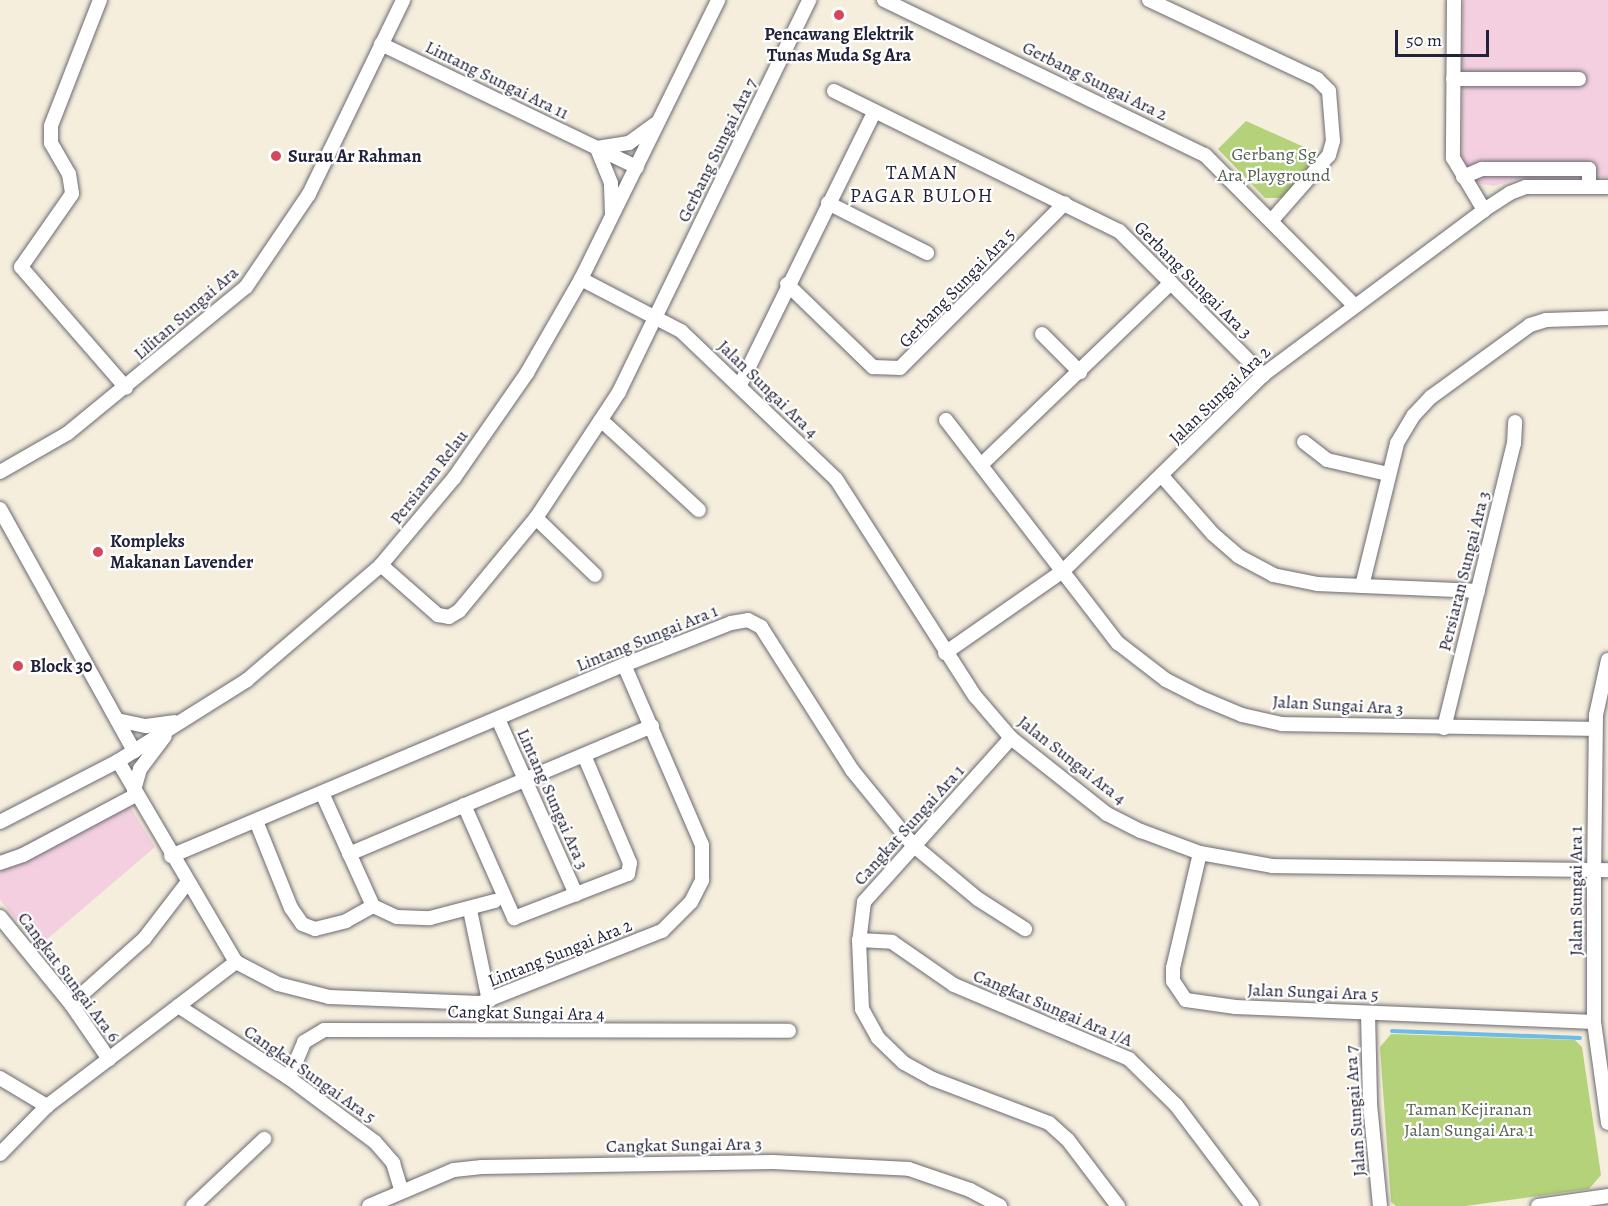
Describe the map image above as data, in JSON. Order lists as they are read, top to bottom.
{
  "streets": {
    "street": [
      "Lintang Sungai Ara 11",
      "Gerbang Sungai Ara 2",
      "Gerbang Sungai Ara 7",
      "Gerbang Sungai Ara 3",
      "Gerbang Sungai Ara 5",
      "Lilitan Sungai Ara",
      "Jalan Sungai Ara 4",
      "Jalan Sungai Ara 2",
      "Persiaran Relau",
      "Persiaran Sungai Ara 3",
      "Lintang Sungai Ara 1",
      "Jalan Sungai Ara 3",
      "Lintang Sungai Ara 3",
      "Cangkat Sungai Ara 1",
      "Jalan Sungai Ara 1",
      "Lintang Sungai Ara 2",
      "Cangkat Sungai Ara 6",
      "Jalan Sungai Ara 5",
      "Cangkat Sungai Ara 1/A",
      "Cangkat Sungai Ara 4",
      "Cangkat Sungai Ara 5",
      "Jalan Sungai Ara 7",
      "Cangkat Sungai Ara 3"
    ]
  },
  "crossings": [
    ["Lintang Sungai Ara 11", "Lilitan Sungai Ara"],
    ["Lintang Sungai Ara 11", "Persiaran Relau"],
    ["Gerbang Sungai Ara 2", "Jalan Sungai Ara 2"],
    ["Gerbang Sungai Ara 7", "Jalan Sungai Ara 4"],
    ["Gerbang Sungai Ara 7", "Persiaran Relau"],
    ["Gerbang Sungai Ara 3", "Gerbang Sungai Ara 5"],
    ["Gerbang Sungai Ara 3", "Jalan Sungai Ara 2"],
    ["Jalan Sungai Ara 4", "Jalan Sungai Ara 2"],
    ["Jalan Sungai Ara 4", "Persiaran Relau"],
    ["Jalan Sungai Ara 4", "Cangkat Sungai Ara 1"],
    ["Jalan Sungai Ara 4", "Jalan Sungai Ara 1"],
    ["Jalan Sungai Ara 4", "Jalan Sungai Ara 5"],
    ["Jalan Sungai Ara 2", "Jalan Sungai Ara 3"],
    ["Persiaran Sungai Ara 3", "Jalan Sungai Ara 3"],
    ["Lintang Sungai Ara 1", "Lintang Sungai Ara 3"],
    ["Lintang Sungai Ara 1", "Cangkat Sungai Ara 1"],
    ["Lintang Sungai Ara 1", "Lintang Sungai Ara 2"],
    ["Jalan Sungai Ara 3", "Jalan Sungai Ara 1"],
    ["Cangkat Sungai Ara 1", "Cangkat Sungai Ara 1/A"],
    ["Jalan Sungai Ara 1", "Jalan Sungai Ara 5"],
    ["Lintang Sungai Ara 2", "Cangkat Sungai Ara 6"],
    ["Cangkat Sungai Ara 6", "Cangkat Sungai Ara 5"],
    ["Jalan Sungai Ara 5", "Jalan Sungai Ara 7"],
    ["Cangkat Sungai Ara 4", "Cangkat Sungai Ara 5"],
    ["Cangkat Sungai Ara 5", "Cangkat Sungai Ara 3"]
  ],
  "districts": ["TAMAN PAGAR BULOH"],
  "parks": ["Gerbang Sg Ara Playground", "Taman Kejiranan Jalan Sungai Ara 1"],
  "places": [
    "Pencawang Elektrik Tunas Muda Sg Ara",
    "Surau Ar Rahman",
    "Kompleks Makanan Lavender",
    "Block 30"
  ],
  "scale_bar": "50 m"
}
